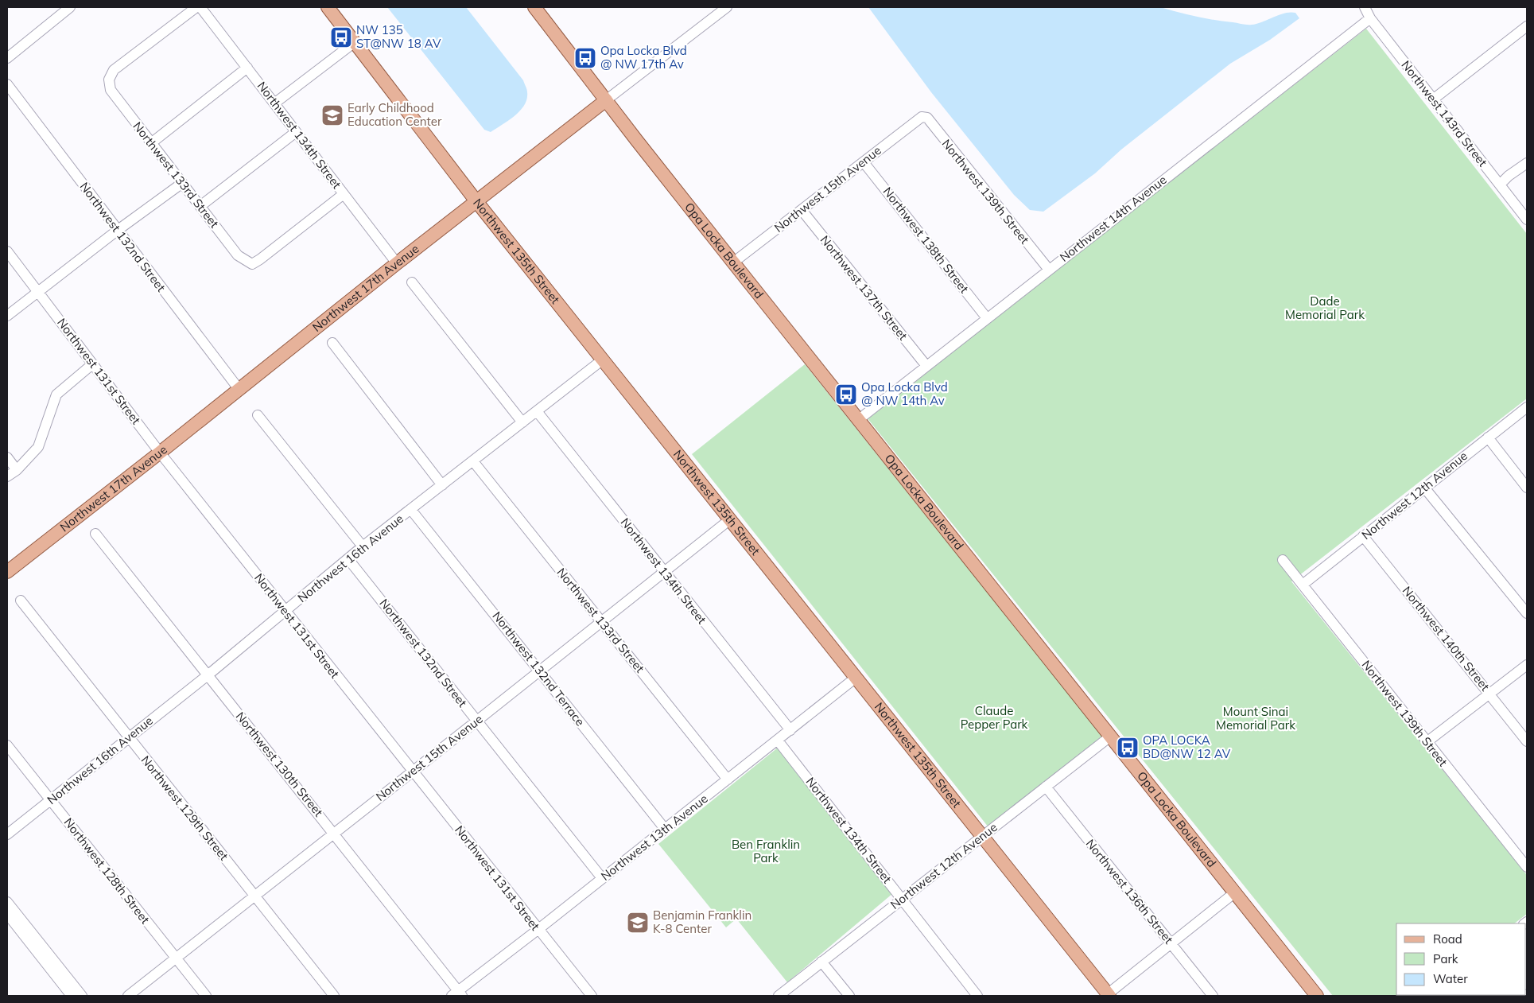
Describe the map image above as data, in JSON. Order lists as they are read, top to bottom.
{
  "streets": {
    "main road": ["Northwest 135th Street", "Opa Locka Boulevard", "Northwest 17th Avenue"],
    "street": [
      "Northwest 143rd Street",
      "Northwest 134th Street",
      "Northwest 133rd Street",
      "Northwest 15th Avenue",
      "Northwest 139th Street",
      "Northwest 14th Avenue",
      "Northwest 132nd Street",
      "Northwest 138th Street",
      "Northwest 137th Street",
      "Northwest 131st Street",
      "Northwest 12th Avenue",
      "Northwest 16th Avenue",
      "Northwest 140th Street",
      "Northwest 132nd Terrace",
      "Northwest 130th Street",
      "Northwest 129th Street",
      "Northwest 13th Avenue",
      "Northwest 128th Street",
      "Northwest 136th Street"
    ]
  },
  "crossings": [
    ["Northwest 143rd Street", "Northwest 14th Avenue"],
    ["Northwest 134th Street", "Northwest 133rd Street"],
    ["Northwest 134th Street", "Northwest 15th Avenue"],
    ["Northwest 134th Street", "Northwest 17th Avenue"],
    ["Northwest 134th Street", "Northwest 12th Avenue"],
    ["Northwest 134th Street", "Northwest 16th Avenue"],
    ["Northwest 134th Street", "Northwest 13th Avenue"],
    ["Northwest 133rd Street", "Northwest 15th Avenue"],
    ["Northwest 133rd Street", "Northwest 16th Avenue"],
    ["Northwest 133rd Street", "Northwest 13th Avenue"],
    ["Northwest 15th Avenue", "Northwest 139th Street"],
    ["Northwest 15th Avenue", "Northwest 132nd Street"],
    ["Northwest 15th Avenue", "Northwest 138th Street"],
    ["Northwest 15th Avenue", "Northwest 135th Street"],
    ["Northwest 15th Avenue", "Opa Locka Boulevard"],
    ["Northwest 15th Avenue", "Northwest 137th Street"],
    ["Northwest 15th Avenue", "Northwest 131st Street"],
    ["Northwest 15th Avenue", "Northwest 132nd Terrace"],
    ["Northwest 15th Avenue", "Northwest 130th Street"],
    ["Northwest 15th Avenue", "Northwest 129th Street"],
    ["Northwest 15th Avenue", "Northwest 128th Street"],
    ["Northwest 139th Street", "Northwest 14th Avenue"],
    ["Northwest 139th Street", "Northwest 12th Avenue"],
    ["Northwest 14th Avenue", "Northwest 138th Street"],
    ["Northwest 14th Avenue", "Opa Locka Boulevard"],
    ["Northwest 14th Avenue", "Northwest 137th Street"],
    ["Northwest 132nd Street", "Northwest 17th Avenue"],
    ["Northwest 132nd Street", "Northwest 16th Avenue"],
    ["Northwest 132nd Street", "Northwest 13th Avenue"],
    ["Northwest 135th Street", "Northwest 17th Avenue"],
    ["Northwest 135th Street", "Northwest 12th Avenue"],
    ["Northwest 135th Street", "Northwest 16th Avenue"],
    ["Northwest 135th Street", "Northwest 13th Avenue"],
    ["Opa Locka Boulevard", "Northwest 17th Avenue"],
    ["Opa Locka Boulevard", "Northwest 12th Avenue"],
    ["Northwest 17th Avenue", "Northwest 131st Street"],
    ["Northwest 131st Street", "Northwest 16th Avenue"],
    ["Northwest 131st Street", "Northwest 13th Avenue"],
    ["Northwest 12th Avenue", "Northwest 140th Street"],
    ["Northwest 12th Avenue", "Northwest 136th Street"],
    ["Northwest 16th Avenue", "Northwest 132nd Terrace"],
    ["Northwest 16th Avenue", "Northwest 130th Street"],
    ["Northwest 16th Avenue", "Northwest 129th Street"],
    ["Northwest 16th Avenue", "Northwest 128th Street"],
    ["Northwest 132nd Terrace", "Northwest 13th Avenue"],
    ["Northwest 130th Street", "Northwest 13th Avenue"]
  ],
  "parks": [
    "Dade Memorial Park",
    "Claude Pepper Park",
    "Mount Sinai Memorial Park",
    "Ben Franklin Park"
  ],
  "places": {
    "bus stop": [
      "NW 135 ST@NW 18 AV",
      "Opa Locka Blvd @ NW 17th Av",
      "Opa Locka Blvd @ NW 14th Av",
      "OPA LOCKA BD@NW 12 AV"
    ],
    "school or university": ["Early Childhood Education Center", "Benjamin Franklin K-8 Center"]
  },
  "legend": ["Road", "Park", "Water"]
}
